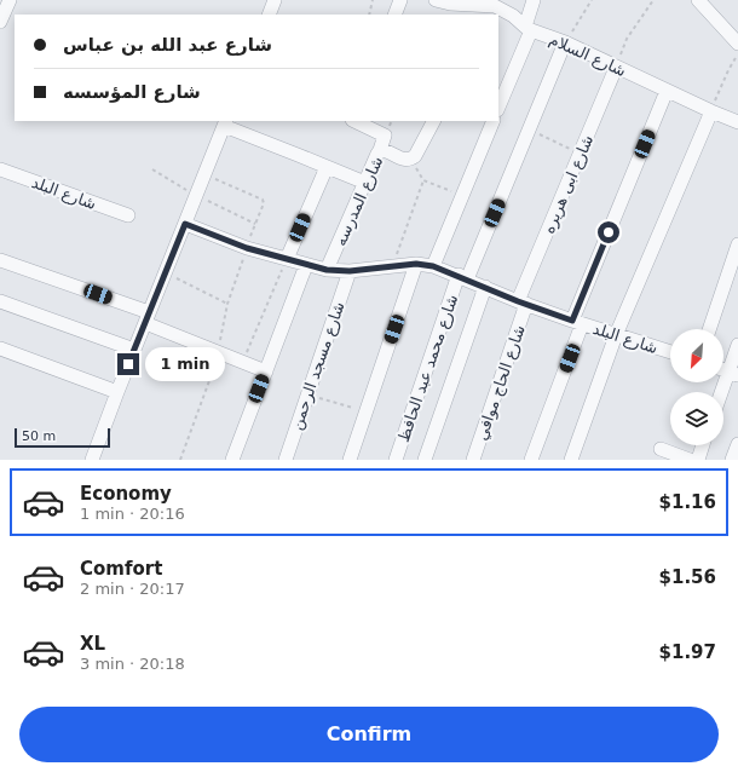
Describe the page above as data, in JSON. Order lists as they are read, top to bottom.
{
  "streets": {
    "street": [
      "شارع السلام",
      "شارع ابى هريره",
      "شارع البلد",
      "شارع المدرسه",
      "شارع مسجد الرحمن",
      "شارع محمد عبد الحافظ",
      "شارع الحاج موافي"
    ]
  },
  "crossings": [
    ["شارع السلام", "شارع ابى هريره"],
    ["شارع السلام", "شارع محمد عبد الحافظ"],
    ["شارع ابى هريره", "شارع البلد"],
    ["شارع ابى هريره", "شارع الحاج موافي"],
    ["شارع البلد", "شارع المدرسه"],
    ["شارع البلد", "شارع مسجد الرحمن"],
    ["شارع البلد", "شارع محمد عبد الحافظ"],
    ["شارع البلد", "شارع الحاج موافي"]
  ],
  "scale_bar": "50 m",
  "north": "bottom left",
  "page": {
    "banner": ["شارع عبد الله بن عباس", "شارع المؤسسه"],
    "bubble": "1 min",
    "scale": "50 m",
    "list": [
      {
        "name": "Economy",
        "note": "1 min · 20:16",
        "value": "$1.16"
      },
      {
        "name": "Comfort",
        "note": "2 min · 20:17",
        "value": "$1.56"
      },
      {
        "name": "XL",
        "note": "3 min · 20:18",
        "value": "$1.97"
      }
    ],
    "buttons": "Confirm"
  }
}
